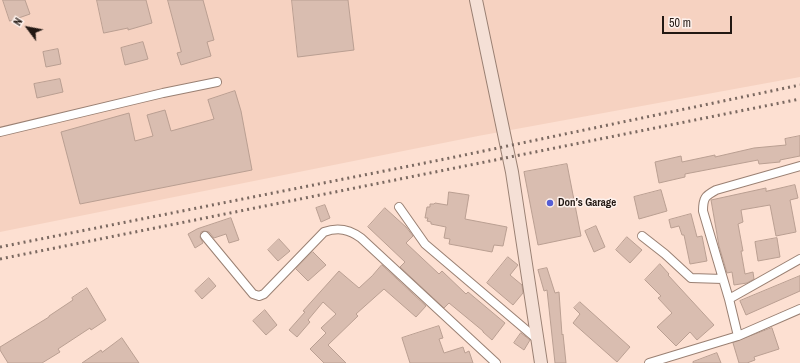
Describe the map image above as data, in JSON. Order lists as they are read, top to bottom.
{
  "places": ["Don’s Garage"],
  "scale_bar": "50 m",
  "north": "top left"
}
